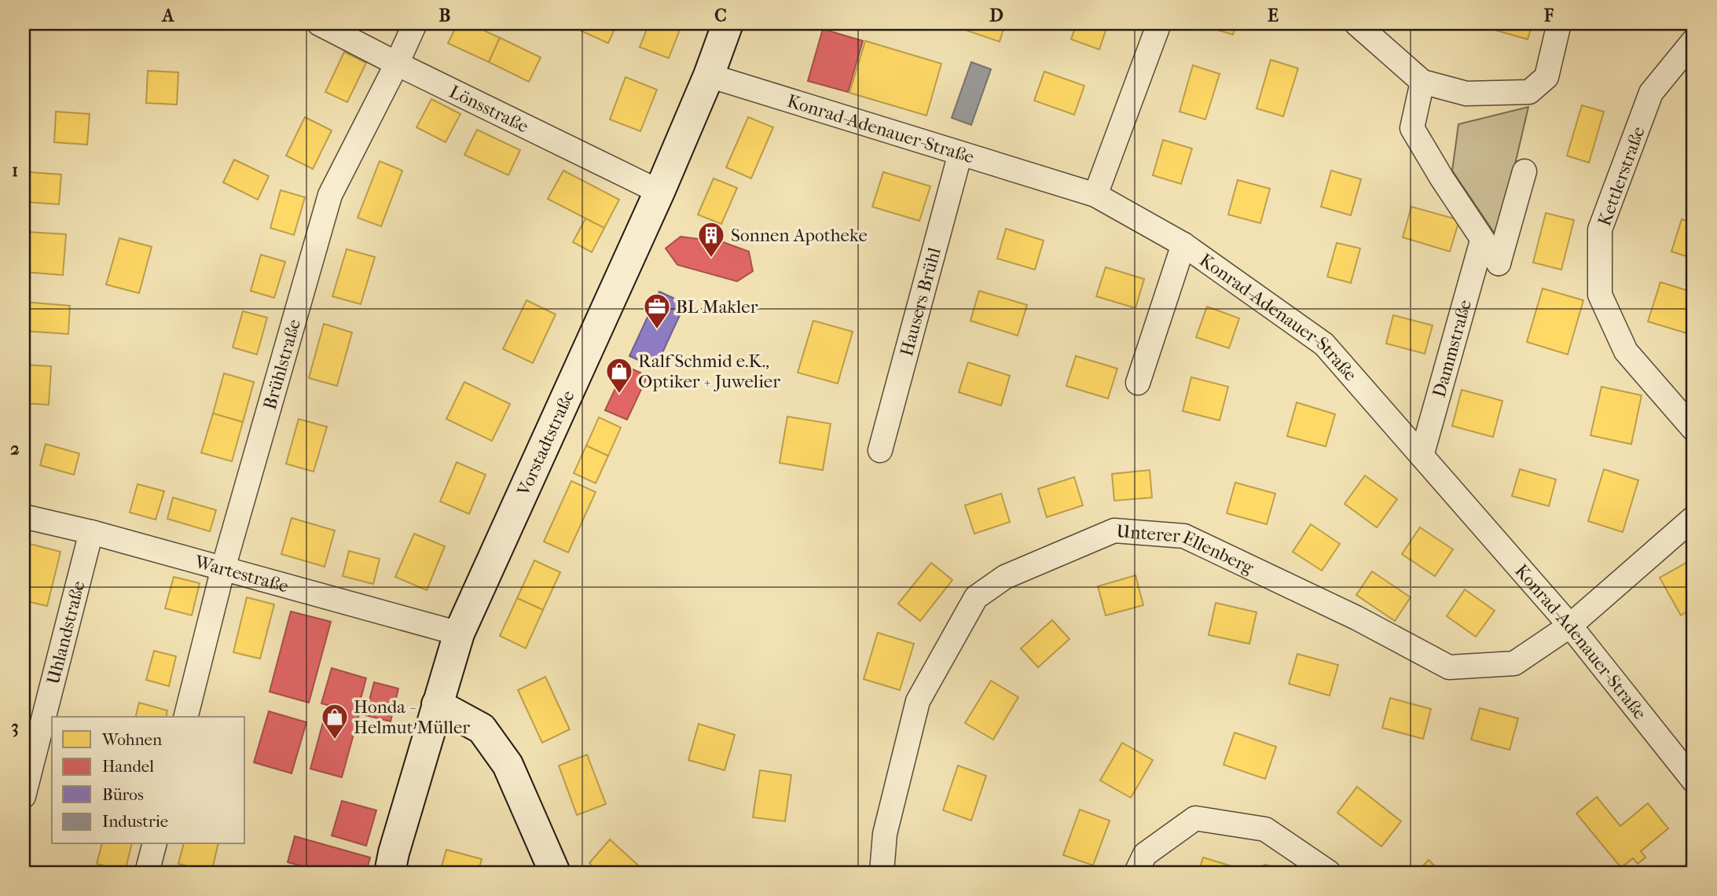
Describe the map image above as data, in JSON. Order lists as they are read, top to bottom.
{
  "streets": {
    "main road": ["Vorstadtstraße"],
    "street": [
      "Lönsstraße",
      "Konrad-Adenauer-Straße",
      "Kettlerstraße",
      "Hausers Brühl",
      "Dammstraße",
      "Brühlstraße",
      "Unterer Ellenberg",
      "Wartestraße",
      "Uhlandstraße"
    ]
  },
  "crossings": [
    ["Lönsstraße", "Brühlstraße"],
    ["Lönsstraße", "Vorstadtstraße"],
    ["Konrad-Adenauer-Straße", "Hausers Brühl"],
    ["Konrad-Adenauer-Straße", "Dammstraße"],
    ["Konrad-Adenauer-Straße", "Vorstadtstraße"],
    ["Konrad-Adenauer-Straße", "Unterer Ellenberg"],
    ["Brühlstraße", "Wartestraße"],
    ["Vorstadtstraße", "Wartestraße"],
    ["Wartestraße", "Uhlandstraße"]
  ],
  "places": {
    "building": ["Sonnen Apotheke"],
    "office": ["BL Makler"],
    "shop": ["Ralf Schmid e.K., Optiker + Juwelier", "Honda - Helmut Müller"]
  },
  "legend": [
    "Wohnen",
    "Handel",
    "Büros",
    "Industrie"
  ],
  "grid": {
    "columns": [
      "A",
      "B",
      "C",
      "D",
      "E",
      "F"
    ],
    "rows": ["1", "2", "3"]
  }
}
